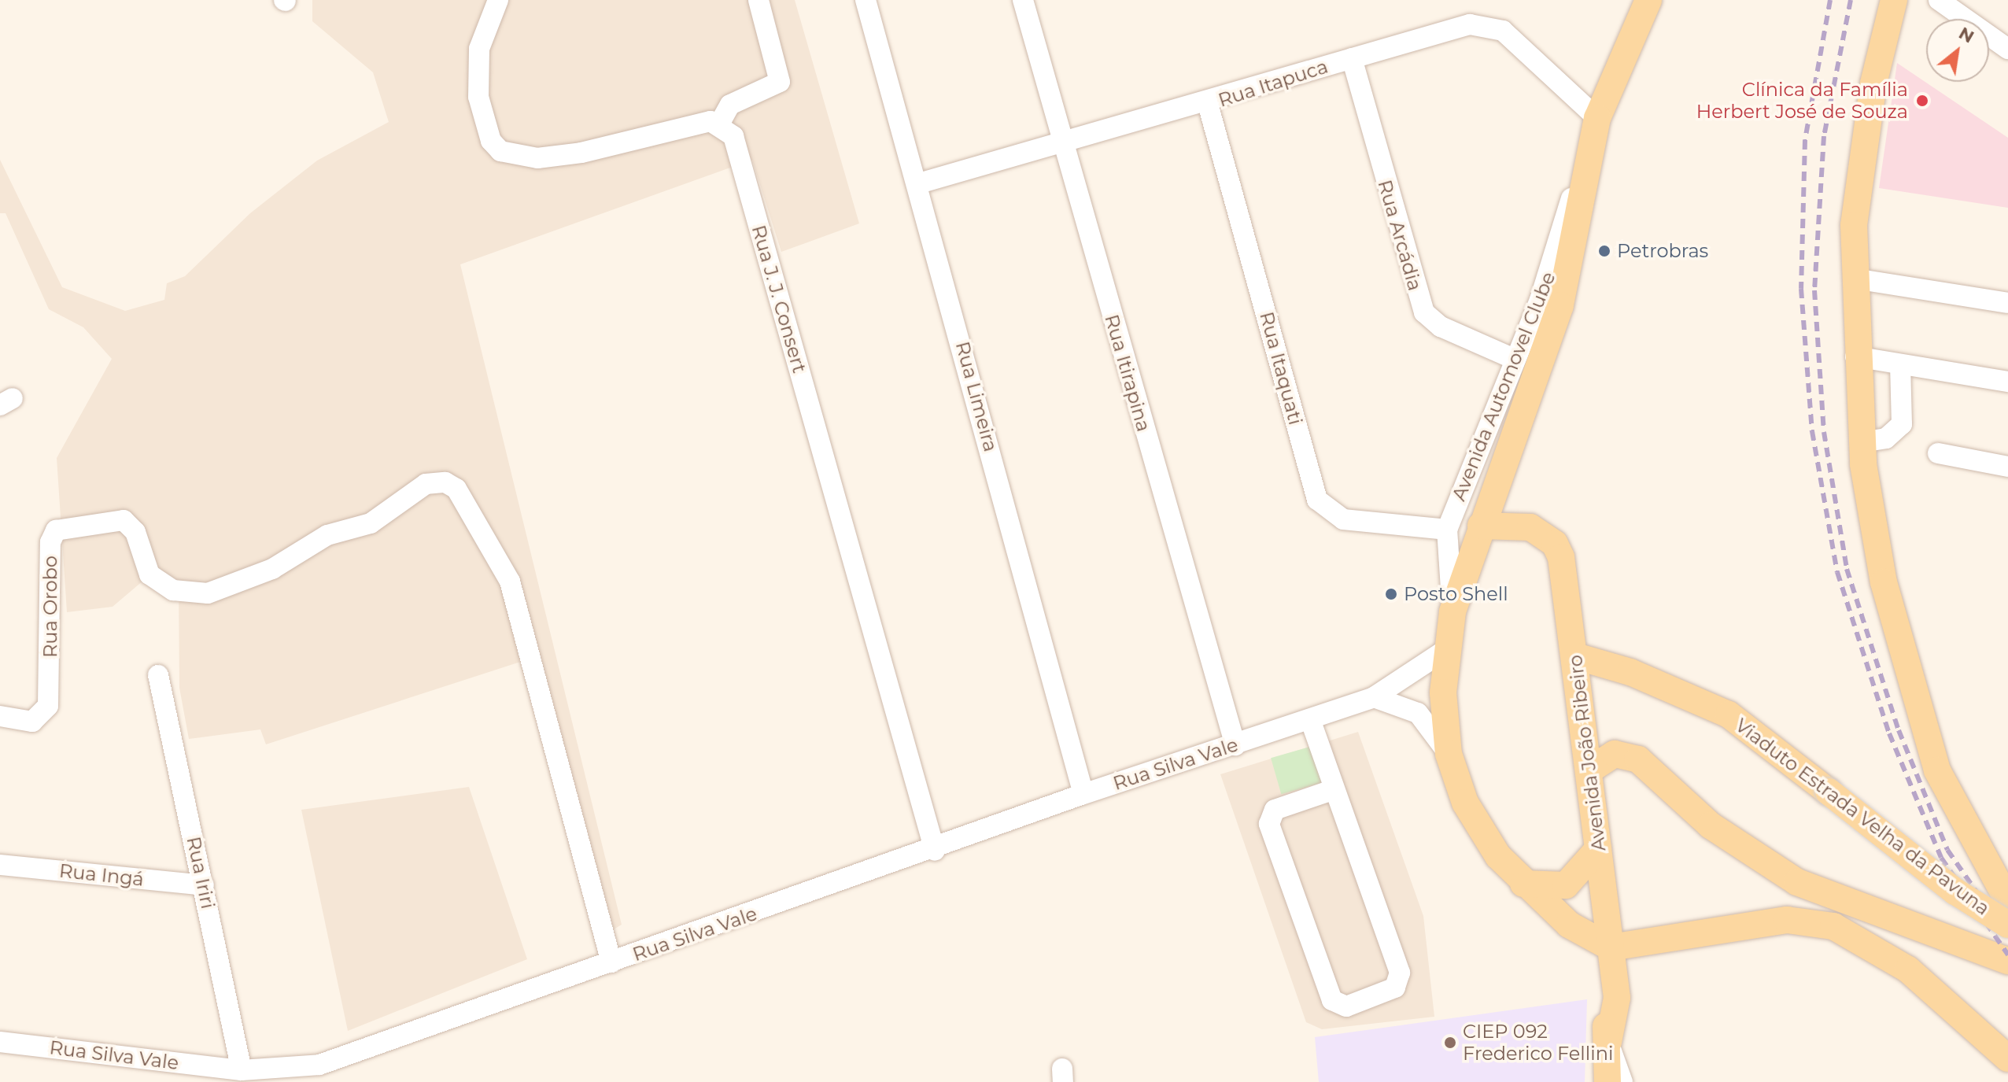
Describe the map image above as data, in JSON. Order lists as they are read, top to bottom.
{
  "streets": {
    "main road": ["Avenida João Ribeiro", "Viaduto Estrada Velha da Pavuna"],
    "street": [
      "Rua Itapuca",
      "Rua Arcádia",
      "Rua J. J. Consert",
      "Rua Itaquati",
      "Rua Itirapina",
      "Avenida Automovel Clube",
      "Rua Limeira",
      "Rua Orobo",
      "Rua Silva Vale",
      "Rua Iriri",
      "Rua Ingá"
    ]
  },
  "crossings": [
    ["Rua Itapuca", "Rua Arcádia"],
    ["Rua Itapuca", "Rua Itaquati"],
    ["Rua Itapuca", "Rua Itirapina"],
    ["Rua Itapuca", "Rua Limeira"],
    ["Rua Arcádia", "Avenida Automovel Clube"],
    ["Rua J. J. Consert", "Rua Silva Vale"],
    ["Rua Itaquati", "Avenida Automovel Clube"],
    ["Rua Itirapina", "Rua Silva Vale"],
    ["Rua Limeira", "Rua Silva Vale"],
    ["Rua Orobo", "Rua Silva Vale"],
    ["Avenida João Ribeiro", "Viaduto Estrada Velha da Pavuna"],
    ["Rua Silva Vale", "Rua Iriri"],
    ["Rua Iriri", "Rua Ingá"]
  ],
  "places": [
    "Clínica da Família Herbert José de Souza",
    "Petrobras",
    "Posto Shell",
    "CIEP 092 Frederico Fellini"
  ],
  "north": "top right"
}
